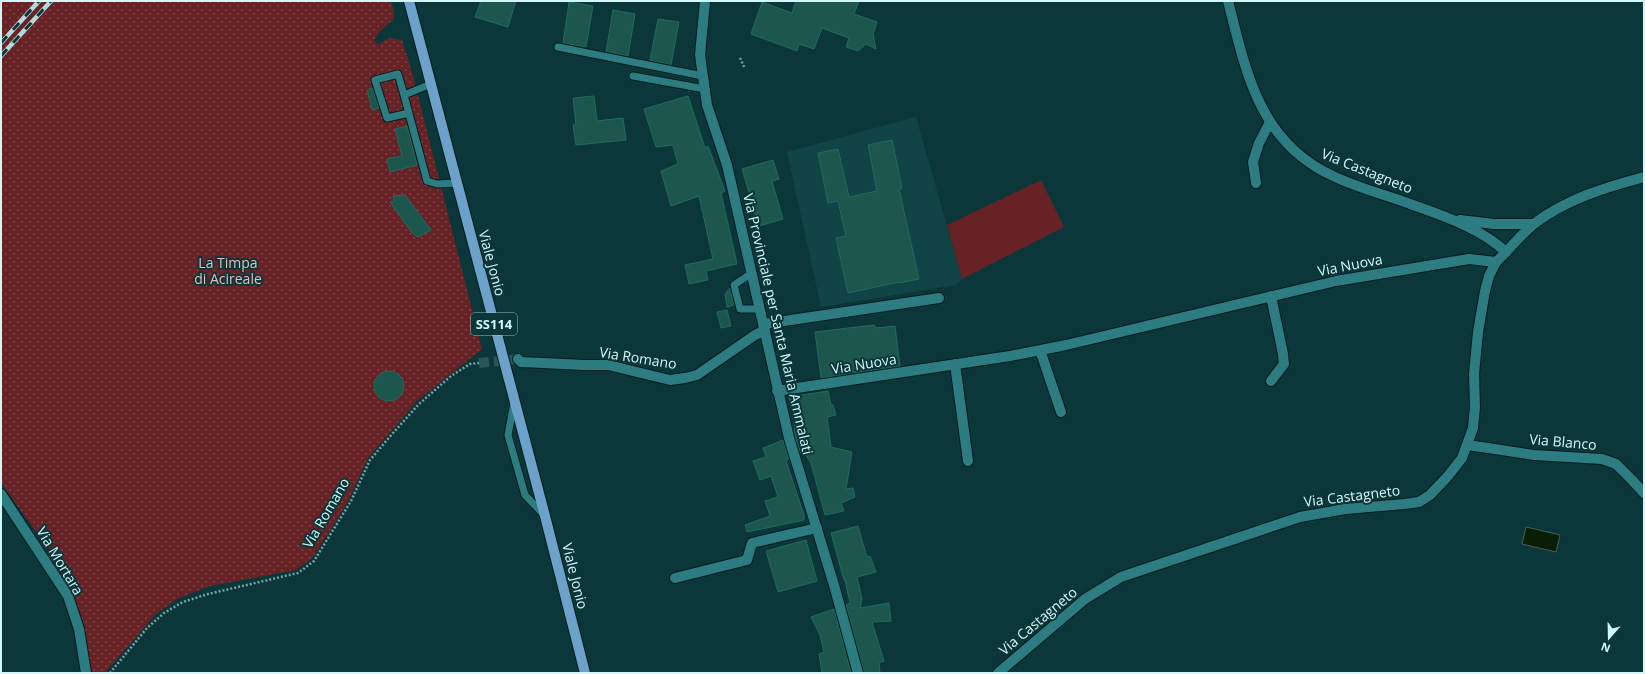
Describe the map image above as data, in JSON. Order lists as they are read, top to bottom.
{
  "streets": {
    "main road": ["Viale Jonio", "SS114"],
    "street": [
      "Via Castagneto",
      "Via Nuova",
      "Via Provinciale per Santa Maria Ammalati",
      "Via Romano",
      "Via Blanco",
      "Via Mortara"
    ]
  },
  "crossings": [
    ["Via Castagneto", "Via Nuova"],
    ["Via Castagneto", "Via Blanco"],
    ["Via Nuova", "Via Provinciale per Santa Maria Ammalati"],
    ["Via Provinciale per Santa Maria Ammalati", "Via Romano"]
  ],
  "parks": ["La Timpa di Acireale"],
  "north": "bottom"
}
